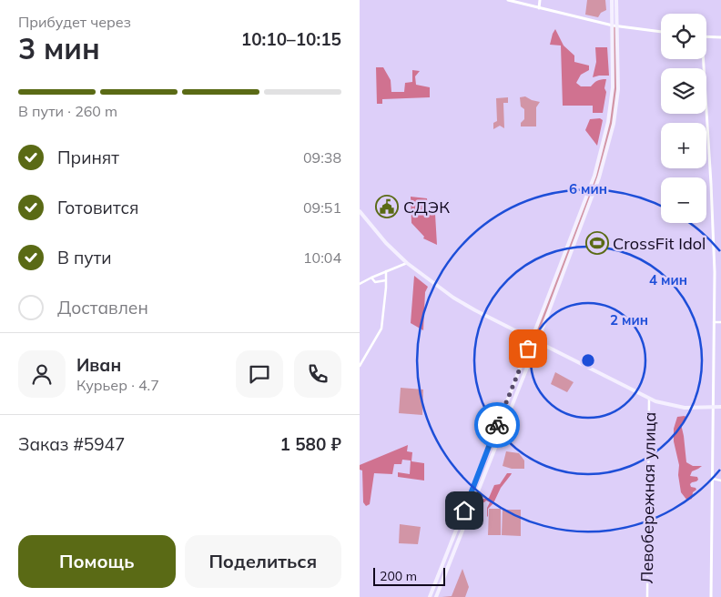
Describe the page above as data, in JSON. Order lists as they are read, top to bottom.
{
  "streets": {
    "street": ["Левобережная улица"]
  },
  "places": {
    "public building": ["СДЭК"],
    "sports": ["CrossFit Idol"]
  },
  "scale_bar": "200 m",
  "page": {
    "heading": ["3 мин", "Прибудет через", "10:10–10:15"],
    "panel": [
      "Иван",
      "Курьер · 4.7",
      "Заказ #5947",
      "1 580 ₽"
    ],
    "map_buttons": ["+", "−"],
    "bar": "В пути · 260 m",
    "list": [
      ["Принят", "09:38"],
      ["Готовится", "09:51"],
      ["В пути", "10:04"],
      "Доставлен"
    ],
    "buttons": ["Помощь", "Поделиться"],
    "scale": "200 m"
  },
  "rings": ["6 мин", "4 мин", "2 мин"]
}
